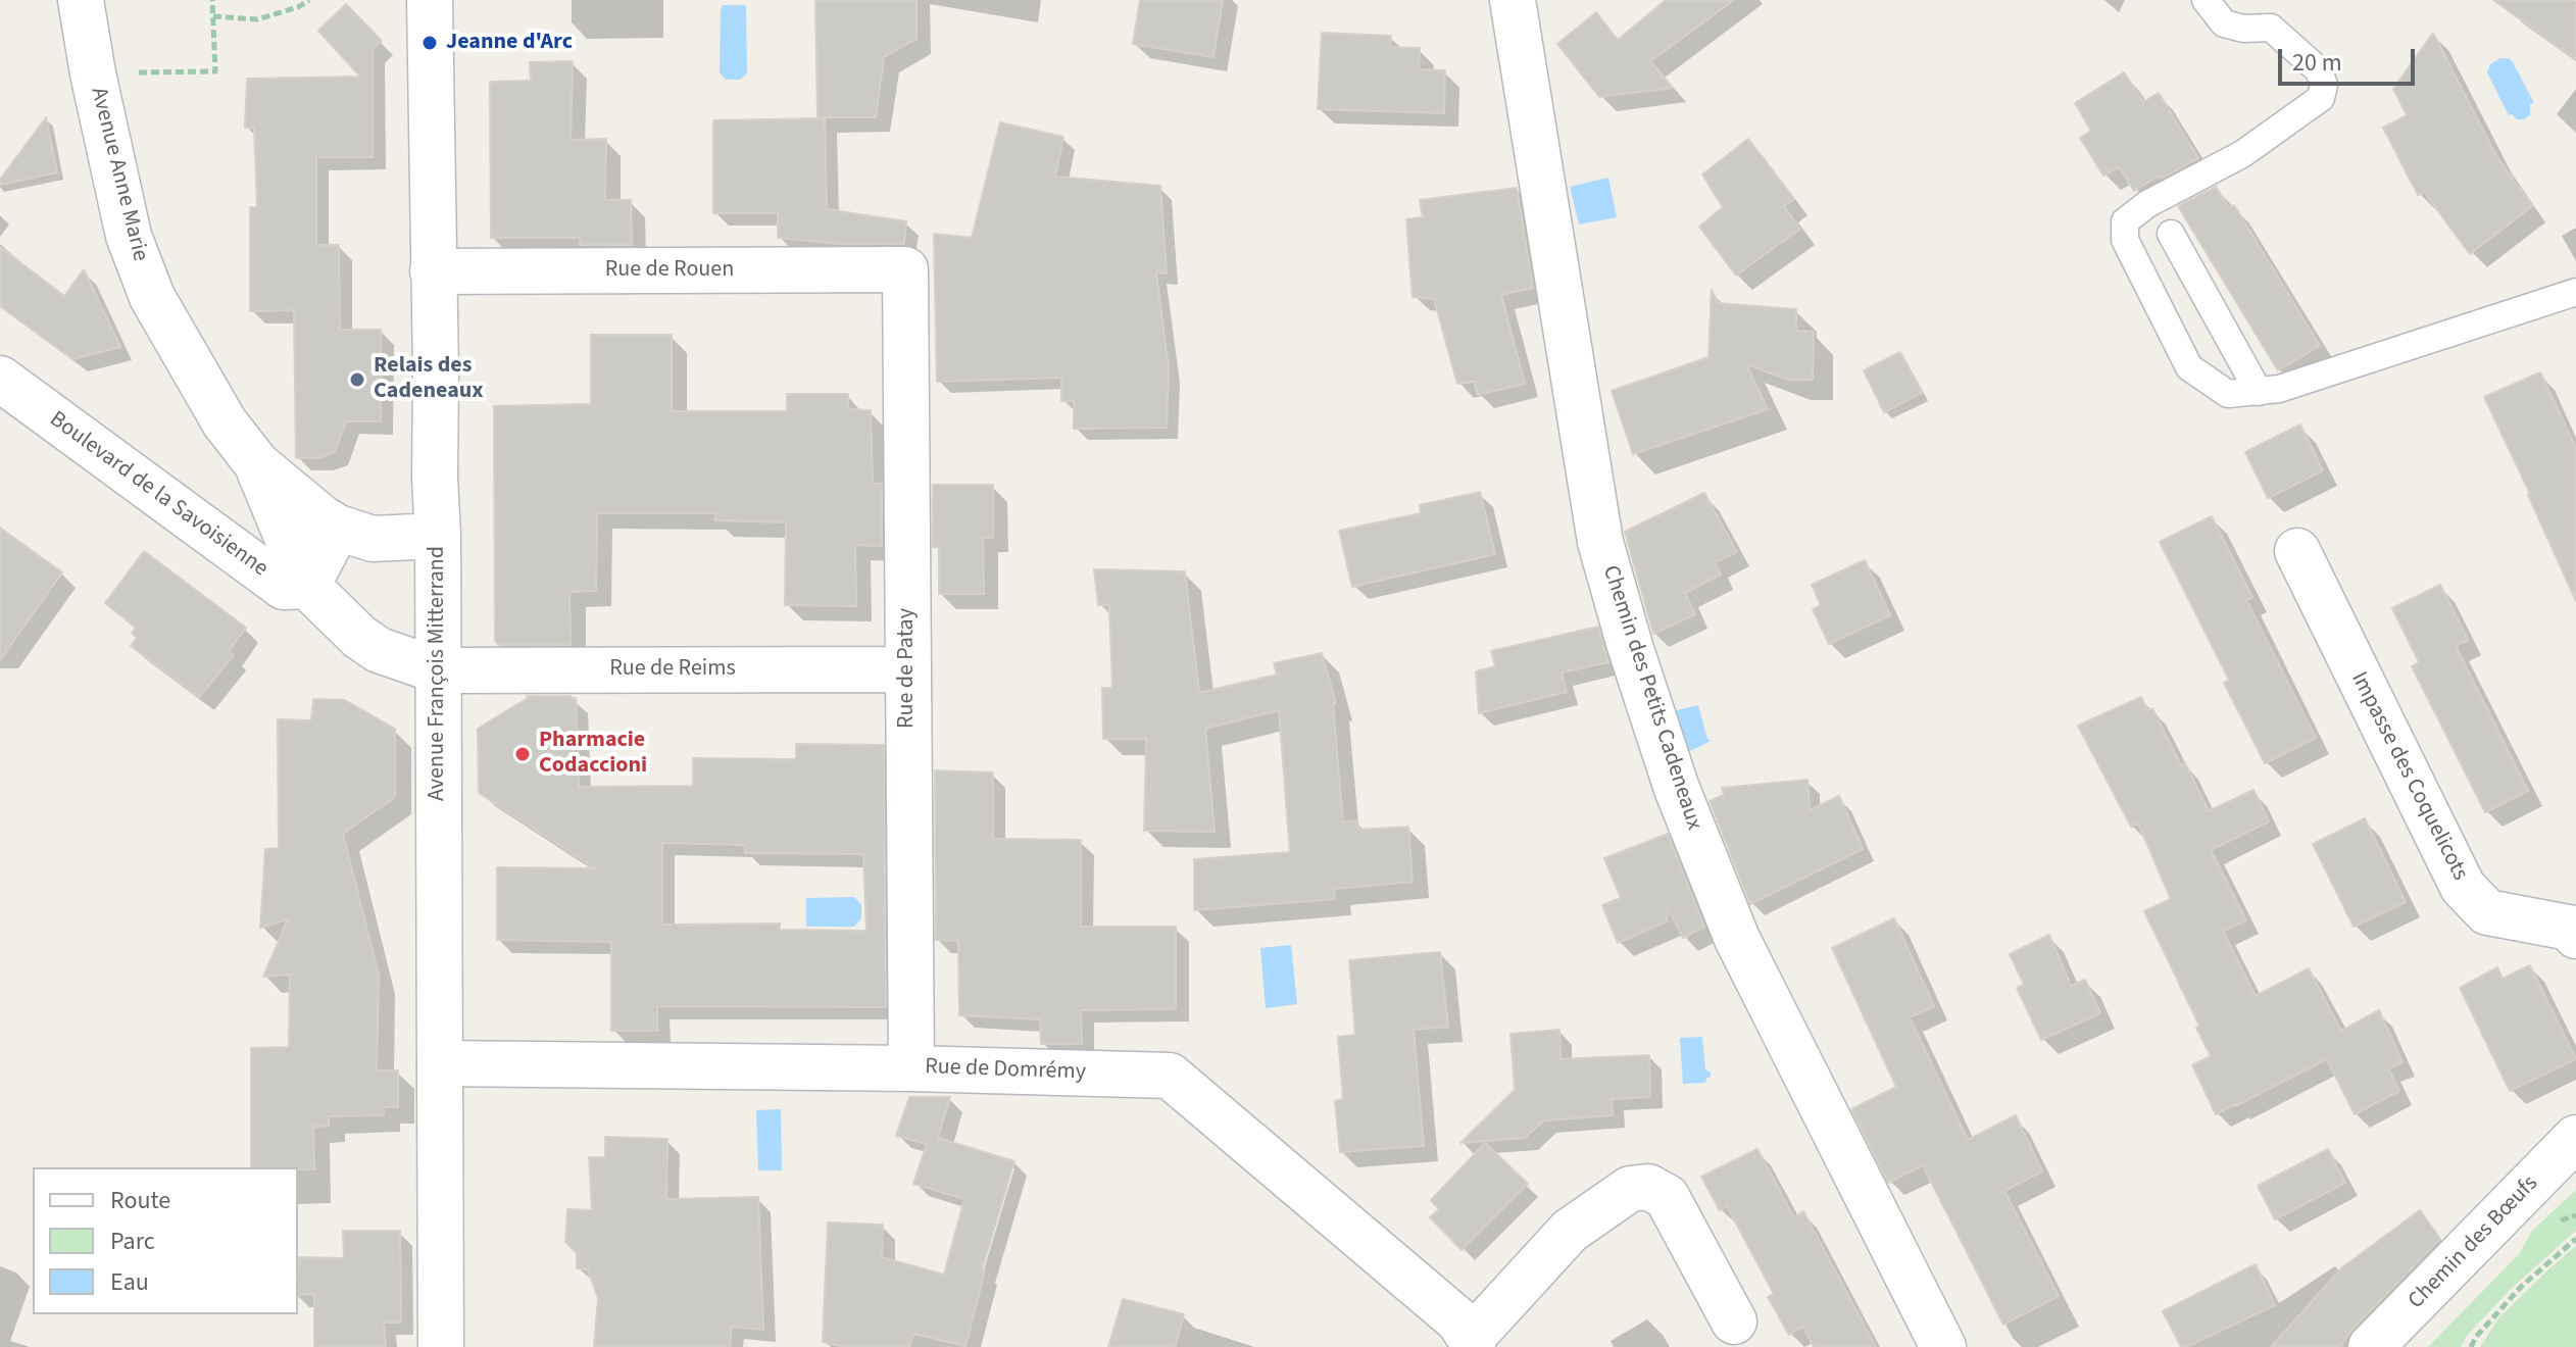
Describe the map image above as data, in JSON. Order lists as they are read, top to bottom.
{
  "streets": {
    "street": [
      "Avenue Anne Marie",
      "Rue de Rouen",
      "Boulevard de la Savoisienne",
      "Rue de Patay",
      "Rue de Reims",
      "Avenue François Mitterrand",
      "Chemin des Petits Cadeneaux",
      "Impasse des Coquelicots",
      "Rue de Domrémy",
      "Chemin des Bœufs"
    ]
  },
  "crossings": [
    ["Avenue Anne Marie", "Boulevard de la Savoisienne"],
    ["Avenue Anne Marie", "Rue de Reims"],
    ["Avenue Anne Marie", "Avenue François Mitterrand"],
    ["Rue de Rouen", "Rue de Patay"],
    ["Rue de Rouen", "Avenue François Mitterrand"],
    ["Rue de Patay", "Rue de Reims"],
    ["Rue de Patay", "Rue de Domrémy"],
    ["Rue de Reims", "Avenue François Mitterrand"],
    ["Avenue François Mitterrand", "Rue de Domrémy"]
  ],
  "places": ["Jeanne d'Arc", "Relais des Cadeneaux", "Pharmacie Codaccioni"],
  "legend": ["Route", "Parc", "Eau"],
  "scale_bar": "20 m"
}
